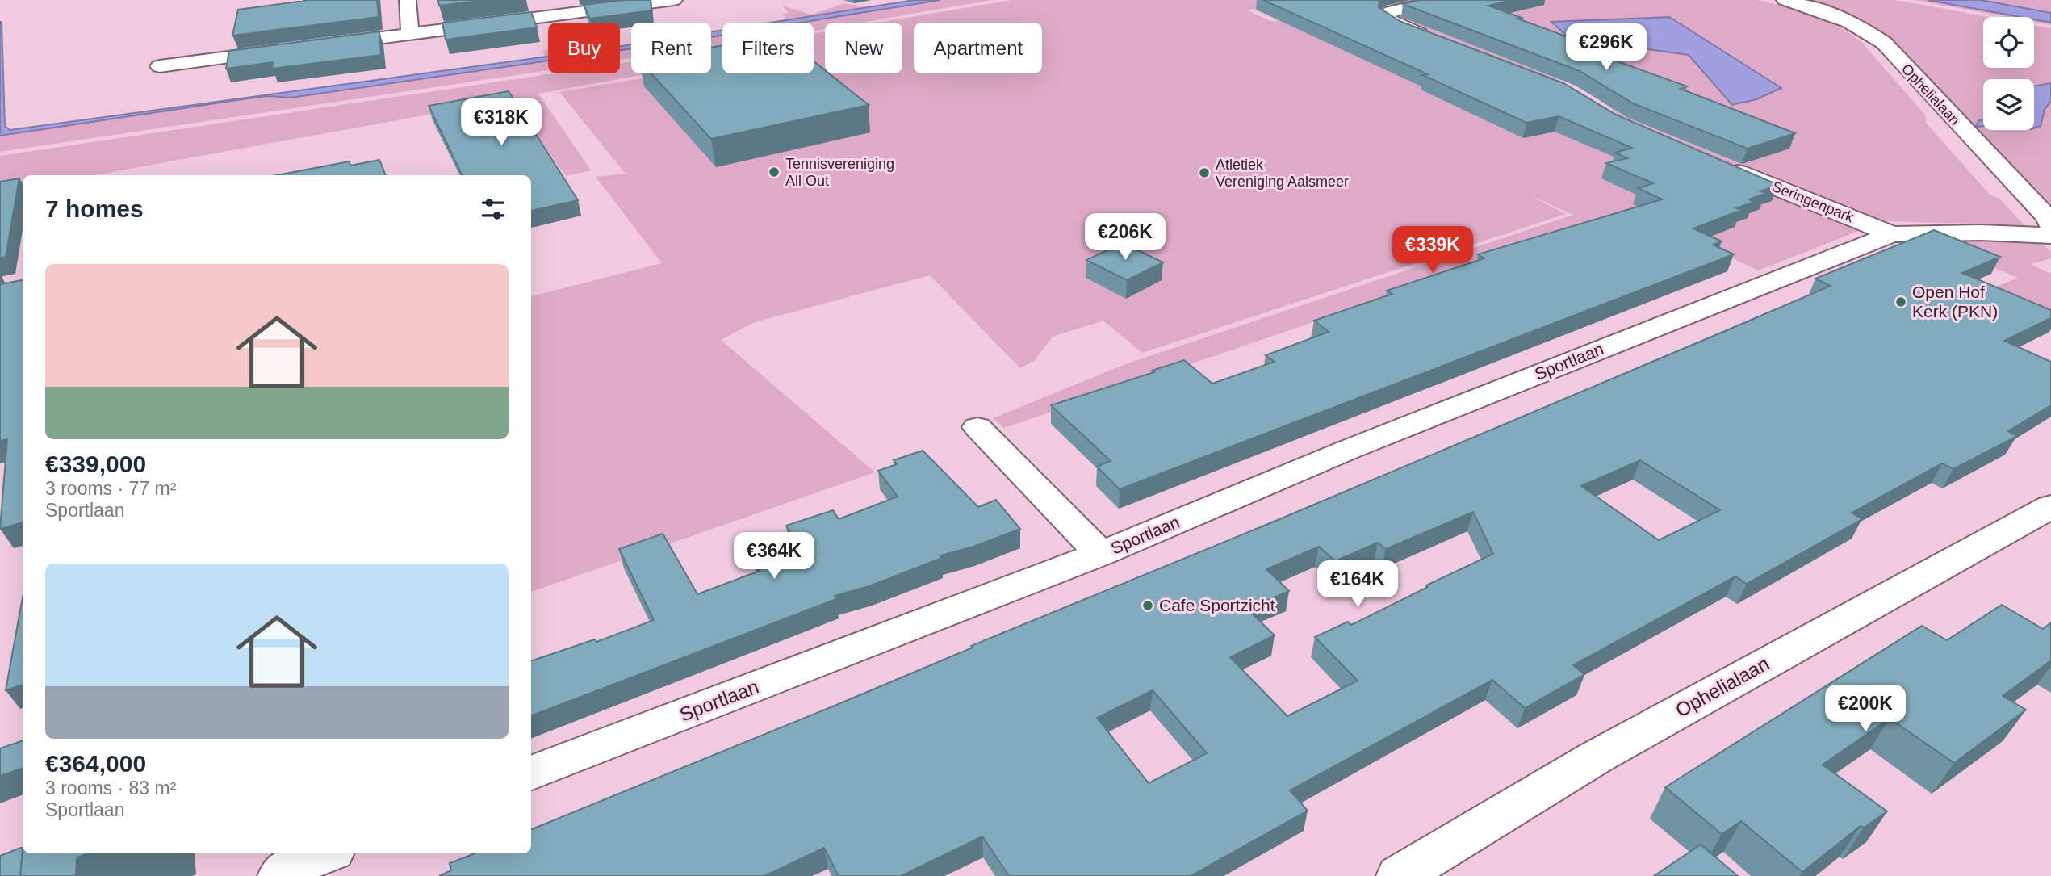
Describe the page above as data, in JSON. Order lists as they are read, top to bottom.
{
  "streets": {
    "street": ["Ophelialaan", "Seringenpark", "Sportlaan"]
  },
  "crossings": [
    ["Seringenpark", "Sportlaan"]
  ],
  "places": [
    "Tennisvereniging All Out",
    "Atletiek Vereniging Aalsmeer",
    "Open Hof Kerk (PKN)",
    "Cafe Sportzicht"
  ],
  "page": {
    "chip": [
      "Buy",
      "Rent",
      "Filters",
      "New",
      "Apartment"
    ],
    "price": [
      "€296K",
      "€318K",
      "€206K",
      "€339K",
      "€364K",
      "€164K",
      "€200K"
    ],
    "heading": "7 homes",
    "list": [
      {
        "name": "€339,000",
        "note": "3 rooms · 77 m² · Sportlaan"
      },
      {
        "name": "€364,000",
        "note": "3 rooms · 83 m² · Sportlaan"
      }
    ]
  }
}
